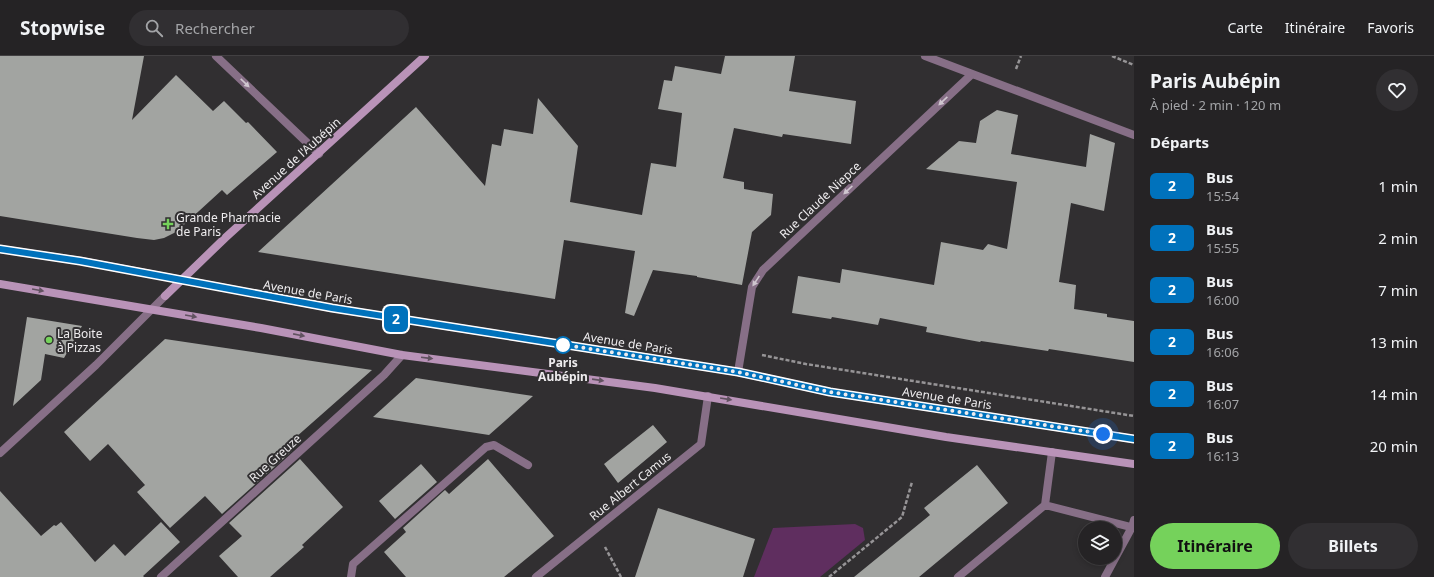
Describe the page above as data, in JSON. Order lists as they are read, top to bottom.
{
  "streets": {
    "main road": ["Avenue de l'Aubépin", "Avenue de Paris"],
    "street": ["Rue Claude Niepce", "Rue Greuze", "Rue Albert Camus"]
  },
  "crossings": [
    ["Avenue de l'Aubépin", "Avenue de Paris"],
    ["Rue Claude Niepce", "Avenue de Paris"]
  ],
  "one_way": ["Rue Claude Niepce"],
  "places": {
    "health": ["Grande Pharmacie de Paris"],
    "other": ["La Boite à Pizzas", "Paris Aubépin"]
  },
  "lines": ["bus line 2"],
  "page": {
    "header": "Stopwise",
    "search": "Rechercher",
    "nav": ["Carte", "Itinéraire", "Favoris"],
    "on_map": "2",
    "heading": [
      ["Paris Aubépin", "À pied · 2 min · 120 m"],
      "Départs"
    ],
    "list": [
      {
        "mark": "2",
        "name": "Bus",
        "note": "15:54",
        "value": "1 min"
      },
      {
        "mark": "2",
        "name": "Bus",
        "note": "15:55",
        "value": "2 min"
      },
      {
        "mark": "2",
        "name": "Bus",
        "note": "16:00",
        "value": "7 min"
      },
      {
        "mark": "2",
        "name": "Bus",
        "note": "16:06",
        "value": "13 min"
      },
      {
        "mark": "2",
        "name": "Bus",
        "note": "16:07",
        "value": "14 min"
      },
      {
        "mark": "2",
        "name": "Bus",
        "note": "16:13",
        "value": "20 min"
      }
    ],
    "buttons": ["Itinéraire", "Billets"]
  }
}
